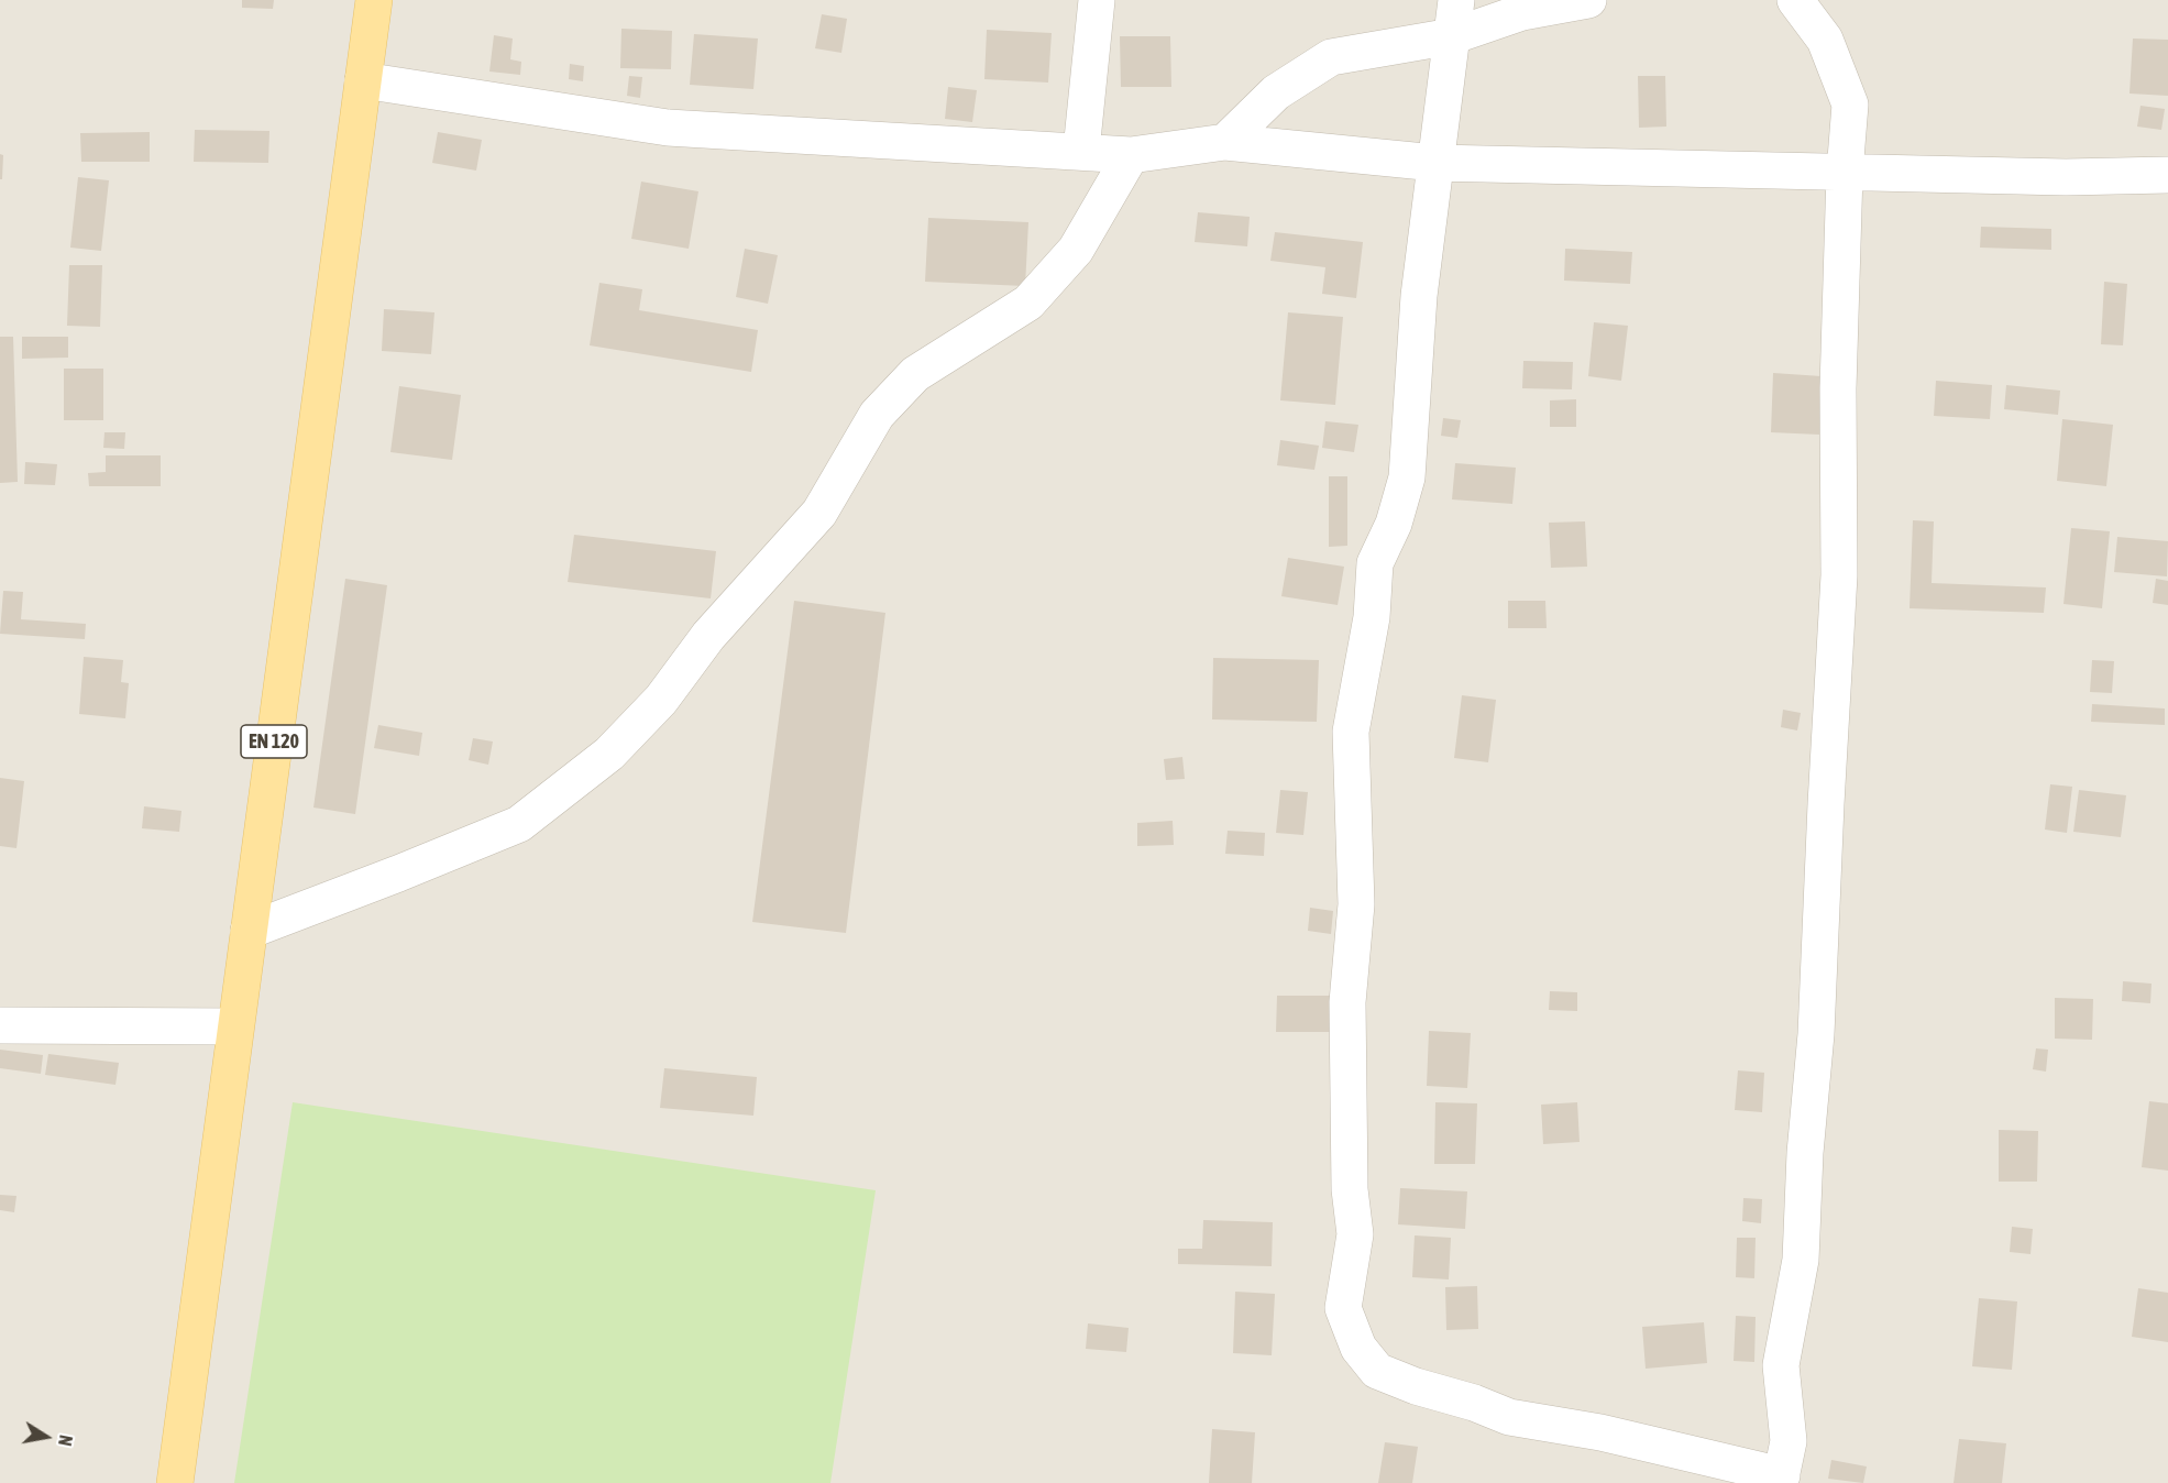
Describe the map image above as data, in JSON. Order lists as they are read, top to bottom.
{
  "streets": {
    "main road": ["EN 120"]
  },
  "north": "right"
}
